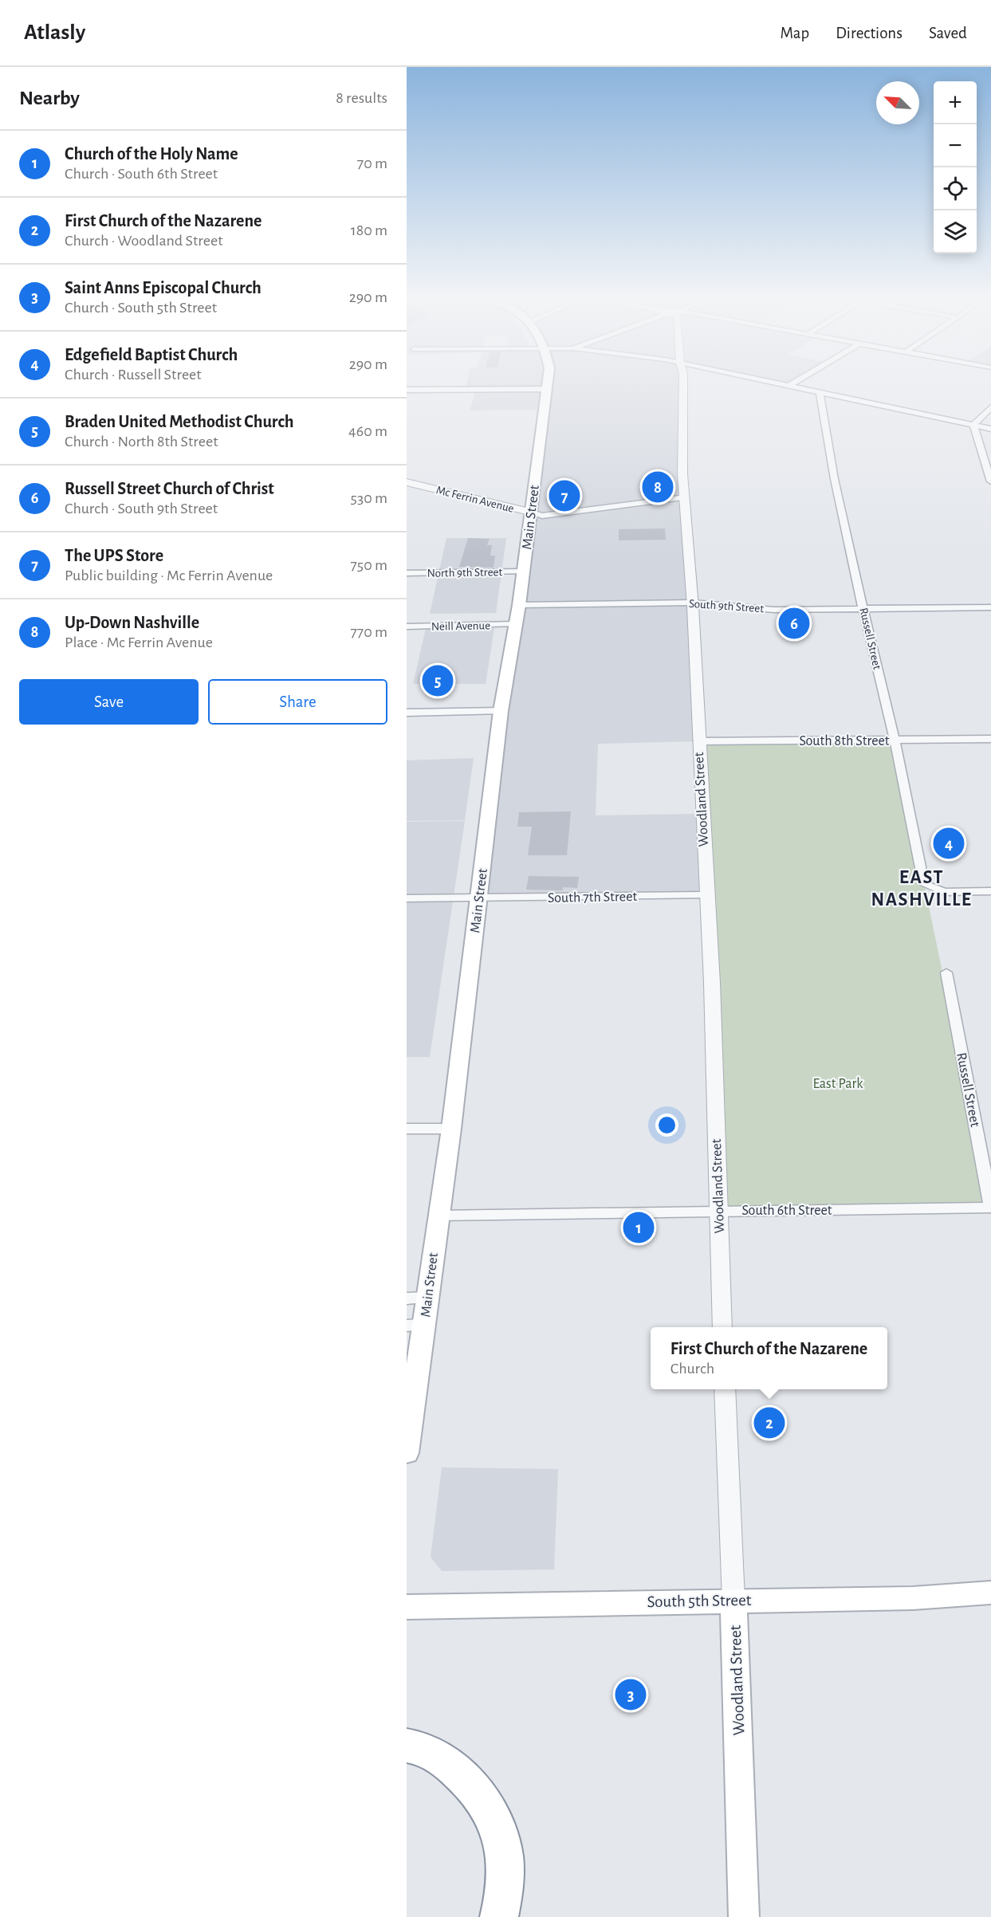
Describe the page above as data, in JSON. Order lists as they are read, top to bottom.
{
  "streets": {
    "main road": ["Main Street", "Woodland Street", "South 5th Street"],
    "street": [
      "Mc Ferrin Avenue",
      "North 9th Street",
      "South 9th Street",
      "Neill Avenue",
      "Russell Street",
      "South 8th Street",
      "South 7th Street",
      "South 6th Street"
    ]
  },
  "crossings": [
    ["Mc Ferrin Avenue", "Main Street"],
    ["Mc Ferrin Avenue", "Woodland Street"],
    ["Main Street", "North 9th Street"],
    ["Main Street", "South 9th Street"],
    ["Main Street", "Neill Avenue"],
    ["Main Street", "South 7th Street"],
    ["Main Street", "South 6th Street"],
    ["South 9th Street", "Russell Street"],
    ["South 9th Street", "Woodland Street"],
    ["Russell Street", "South 8th Street"],
    ["Russell Street", "South 6th Street"],
    ["South 8th Street", "Woodland Street"],
    ["Woodland Street", "South 7th Street"],
    ["Woodland Street", "South 6th Street"],
    ["Woodland Street", "South 5th Street"]
  ],
  "districts": ["EAST NASHVILLE"],
  "parks": ["East Park"],
  "north": "top left",
  "page": {
    "header": "Atlasly",
    "nav": ["Map", "Directions", "Saved"],
    "heading": ["Nearby", "8 results"],
    "map_buttons": ["+", "−"],
    "list": [
      {
        "mark": "1",
        "name": "Church of the Holy Name",
        "note": "Church · South 6th Street",
        "value": "70 m"
      },
      {
        "mark": "2",
        "name": "First Church of the Nazarene",
        "note": "Church · Woodland Street",
        "value": "180 m"
      },
      {
        "mark": "3",
        "name": "Saint Anns Episcopal Church",
        "note": "Church · South 5th Street",
        "value": "290 m"
      },
      {
        "mark": "4",
        "name": "Edgefield Baptist Church",
        "note": "Church · Russell Street",
        "value": "290 m"
      },
      {
        "mark": "5",
        "name": "Braden United Methodist Church",
        "note": "Church · North 8th Street",
        "value": "460 m"
      },
      {
        "mark": "6",
        "name": "Russell Street Church of Christ",
        "note": "Church · South 9th Street",
        "value": "530 m"
      },
      {
        "mark": "7",
        "name": "The UPS Store",
        "note": "Public building · Mc Ferrin Avenue",
        "value": "750 m"
      },
      {
        "mark": "8",
        "name": "Up-Down Nashville",
        "note": "Place · Mc Ferrin Avenue",
        "value": "770 m"
      }
    ],
    "pins": [
      "8",
      "7",
      "6",
      "5",
      "4",
      "1",
      "2",
      "3"
    ],
    "buttons": ["Save", "Share"],
    "popup": ["First Church of the Nazarene", "Church"]
  }
}
